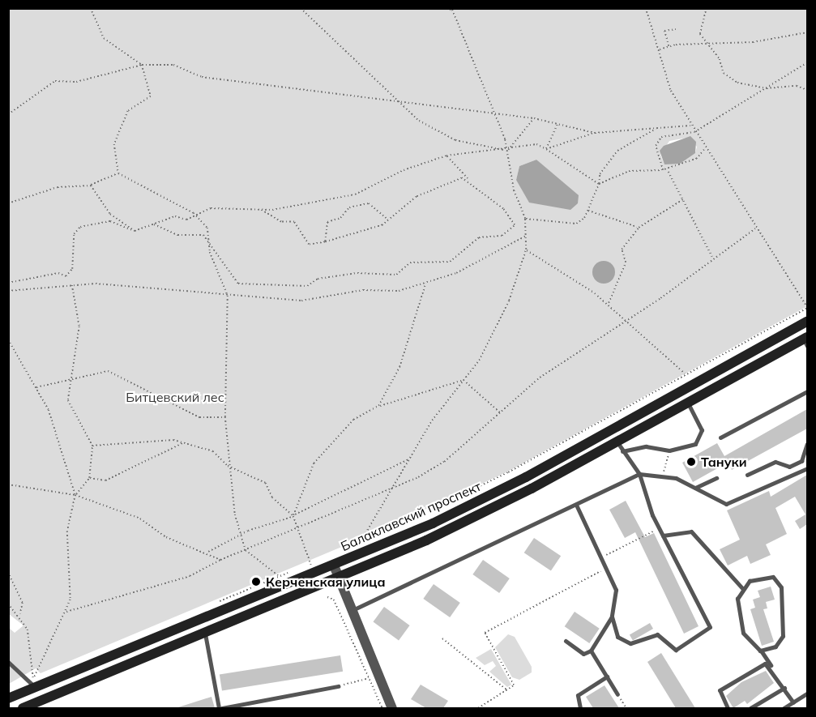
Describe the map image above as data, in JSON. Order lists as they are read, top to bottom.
{
  "streets": {
    "main road": ["Балаклавский проспект"]
  },
  "parks": ["Битцевский лес"],
  "places": ["Тануки", "Керченская улица"]
}
